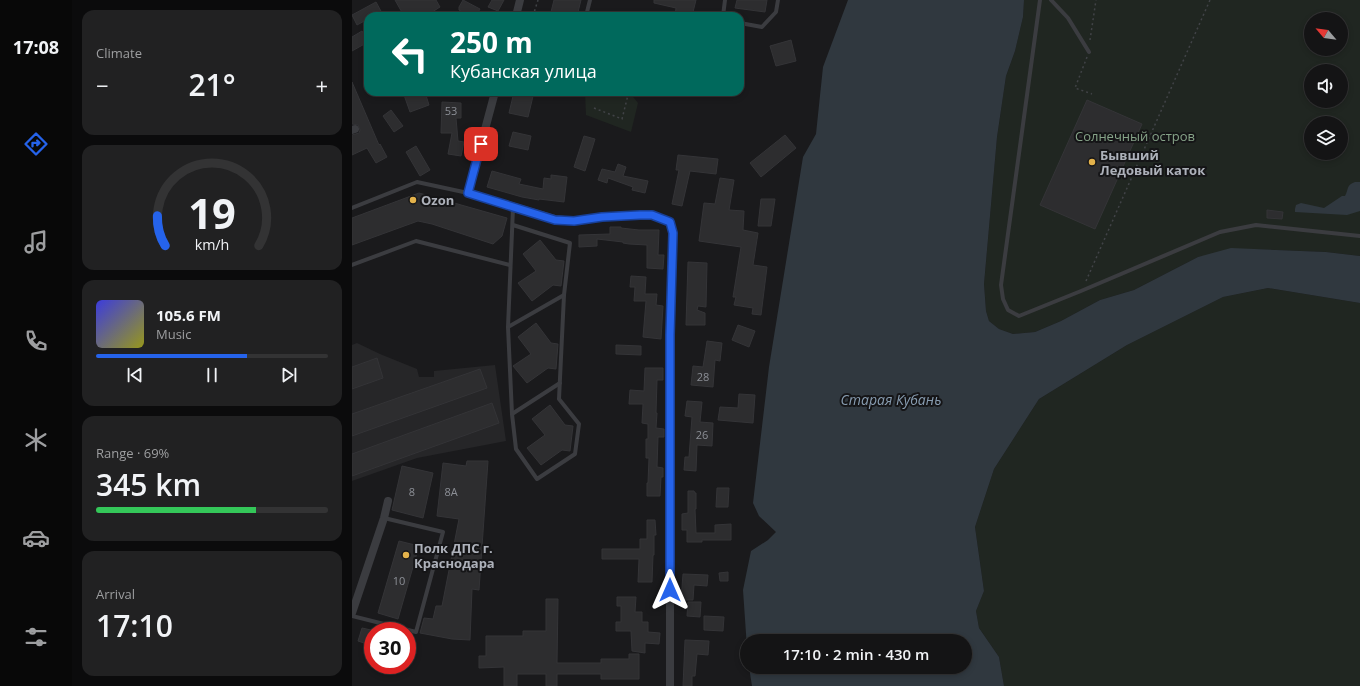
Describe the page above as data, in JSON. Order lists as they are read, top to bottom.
{
  "water": ["Старая Кубань"],
  "parks": ["Солнечный остров"],
  "places": ["Бывший Ледовый каток", "Ozon", "Полк ДПС г. Краснодара"],
  "house_numbers": [
    "53",
    "28",
    "26",
    "8",
    "8А",
    "10"
  ],
  "north": "top left",
  "page": {
    "tabs": "17:08",
    "tile": [
      "Climate",
      ["Range · 69%", "345 km"],
      ["Arrival", "17:10"]
    ],
    "turn": ["250 m", "Кубанская улица"],
    "heat": ["−", "21°", "+"],
    "song": ["105.6 FM", "Music"],
    "limit": "30",
    "trip": "17:10 · 2 min · 430 m",
    "gauge": ["19", "km/h"]
  }
}
